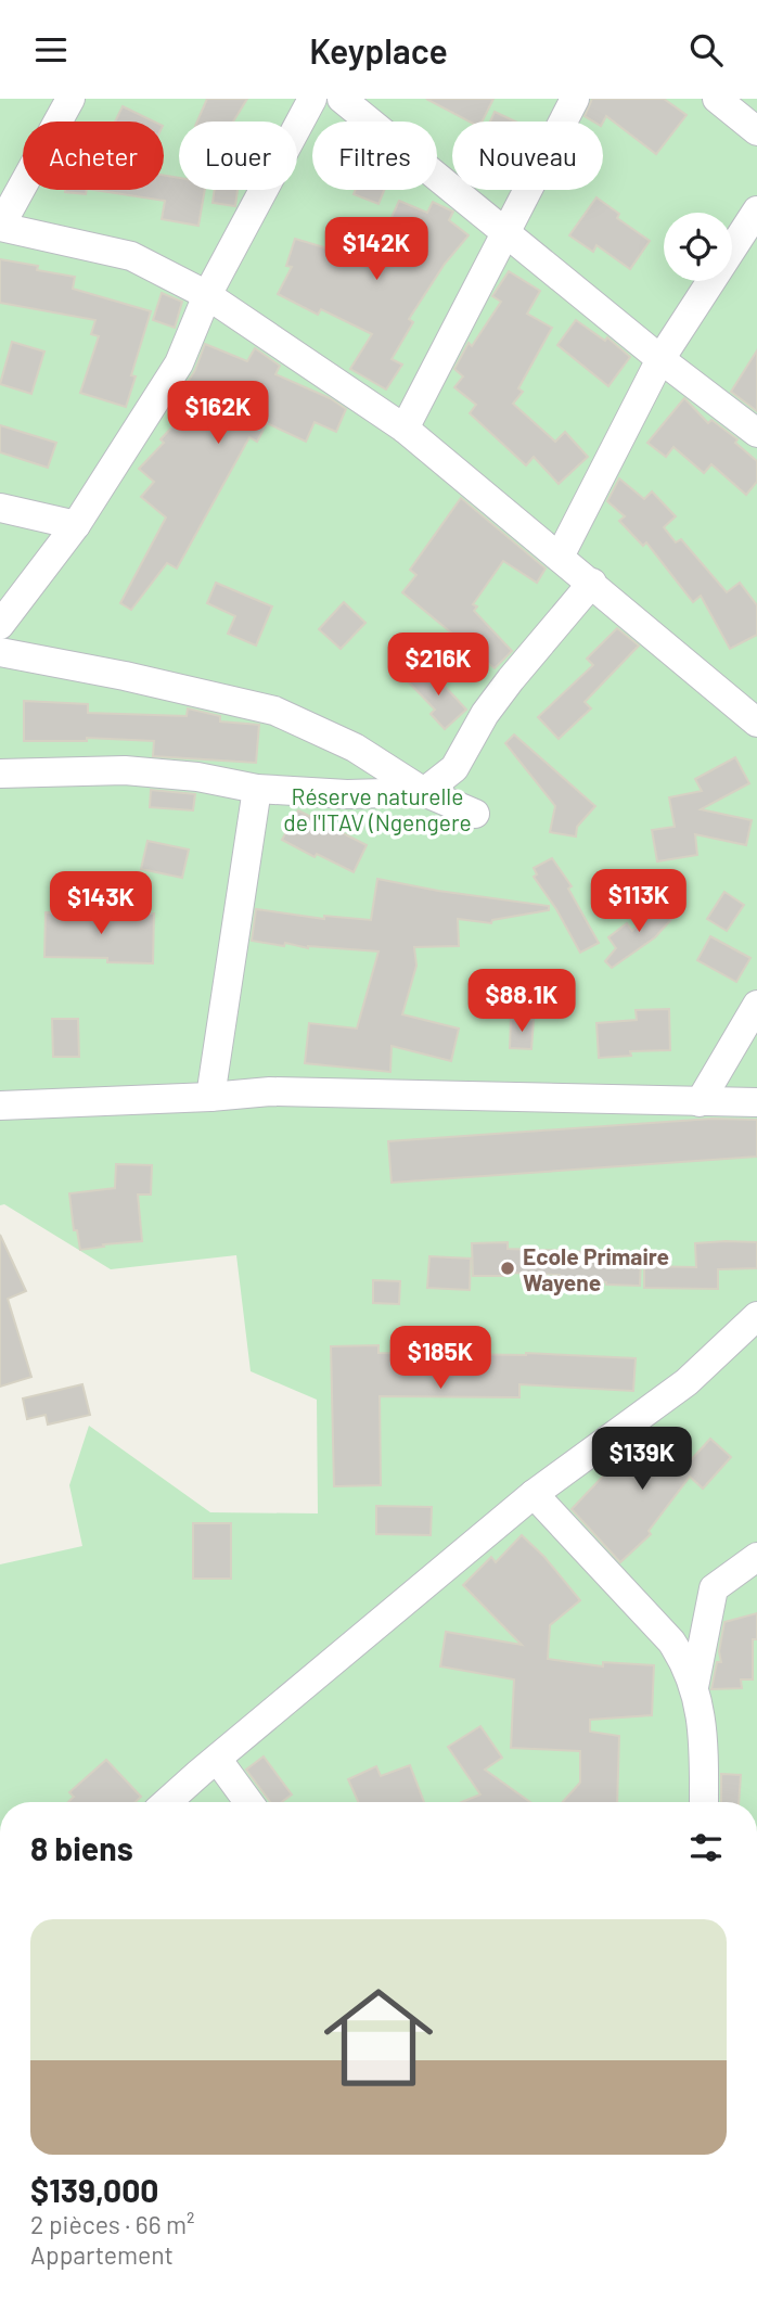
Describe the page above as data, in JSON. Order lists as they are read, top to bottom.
{
  "parks": ["Réserve naturelle de l'ITAV (Ngengere"],
  "places": ["Ecole Primaire Wayene"],
  "page": {
    "header": "Keyplace",
    "chip": [
      "Acheter",
      "Louer",
      "Filtres",
      "Nouveau"
    ],
    "price": [
      "$142K",
      "$162K",
      "$216K",
      "$113K",
      "$143K",
      "$88.1K",
      "$185K",
      "$139K"
    ],
    "heading": "8 biens",
    "list": [
      {
        "name": "$139,000",
        "note": "2 pièces · 66 m² · Appartement"
      }
    ]
  }
}
